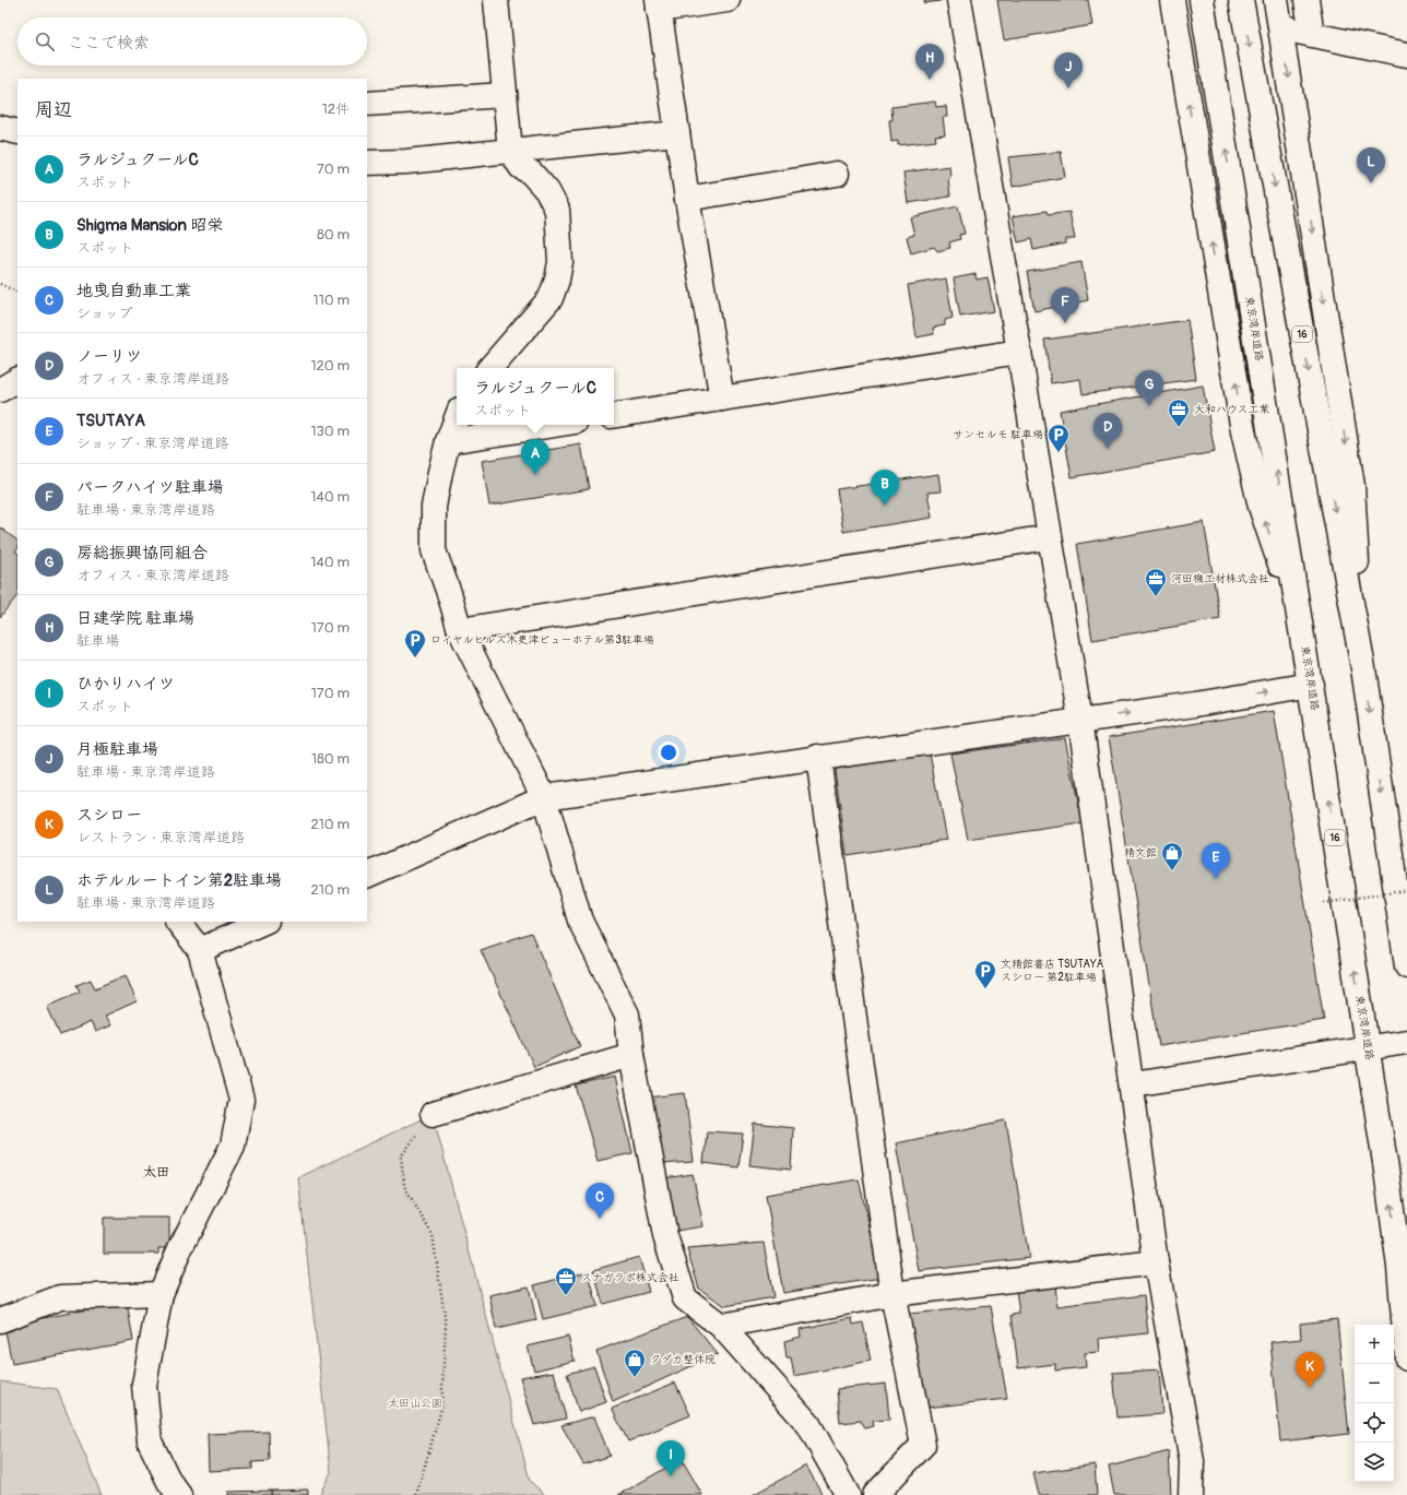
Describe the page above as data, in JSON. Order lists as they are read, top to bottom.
{
  "streets": {
    "main road": ["東京湾岸道路", "16"]
  },
  "crossings": [
    ["東京湾岸道路", "16"]
  ],
  "districts": ["太田"],
  "parks": ["太田山公園"],
  "places": {
    "office": ["大和ハウス工業", "河田機工材株式会社", "スナガラボ株式会社"],
    "parking": ["サンセルモ 駐車場", "ロイヤルヒルズ木更津ビューホテル第3駐車場", "文精館書店 TSUTAYA スシロー 第2駐車場"],
    "shop": ["精文館", "クダカ整体院"]
  },
  "page": {
    "search": "ここで検索",
    "pins": [
      "H",
      "J",
      "L",
      "F",
      "G",
      "D",
      "A",
      "B",
      "E",
      "C",
      "K",
      "I"
    ],
    "heading": ["周辺", "12件"],
    "list": [
      {
        "mark": "A",
        "name": "ラルジュクールC",
        "note": "スポット",
        "value": "70 m"
      },
      {
        "mark": "B",
        "name": "Shigma Mansion 昭栄",
        "note": "スポット",
        "value": "80 m"
      },
      {
        "mark": "C",
        "name": "地曵自動車工業",
        "note": "ショップ",
        "value": "110 m"
      },
      {
        "mark": "D",
        "name": "ノーリツ",
        "note": "オフィス · 東京湾岸道路",
        "value": "120 m"
      },
      {
        "mark": "E",
        "name": "TSUTAYA",
        "note": "ショップ · 東京湾岸道路",
        "value": "130 m"
      },
      {
        "mark": "F",
        "name": "パークハイツ駐車場",
        "note": "駐車場 · 東京湾岸道路",
        "value": "140 m"
      },
      {
        "mark": "G",
        "name": "房総振興協同組合",
        "note": "オフィス · 東京湾岸道路",
        "value": "140 m"
      },
      {
        "mark": "H",
        "name": "日建学院 駐車場",
        "note": "駐車場",
        "value": "170 m"
      },
      {
        "mark": "I",
        "name": "ひかりハイツ",
        "note": "スポット",
        "value": "170 m"
      },
      {
        "mark": "J",
        "name": "月極駐車場",
        "note": "駐車場 · 東京湾岸道路",
        "value": "180 m"
      },
      {
        "mark": "K",
        "name": "スシロー",
        "note": "レストラン · 東京湾岸道路",
        "value": "210 m"
      },
      {
        "mark": "L",
        "name": "ホテルルートイン第2駐車場",
        "note": "駐車場 · 東京湾岸道路",
        "value": "210 m"
      }
    ],
    "popup": ["ラルジュクールC", "スポット"],
    "map_buttons": ["+", "−"]
  }
}
